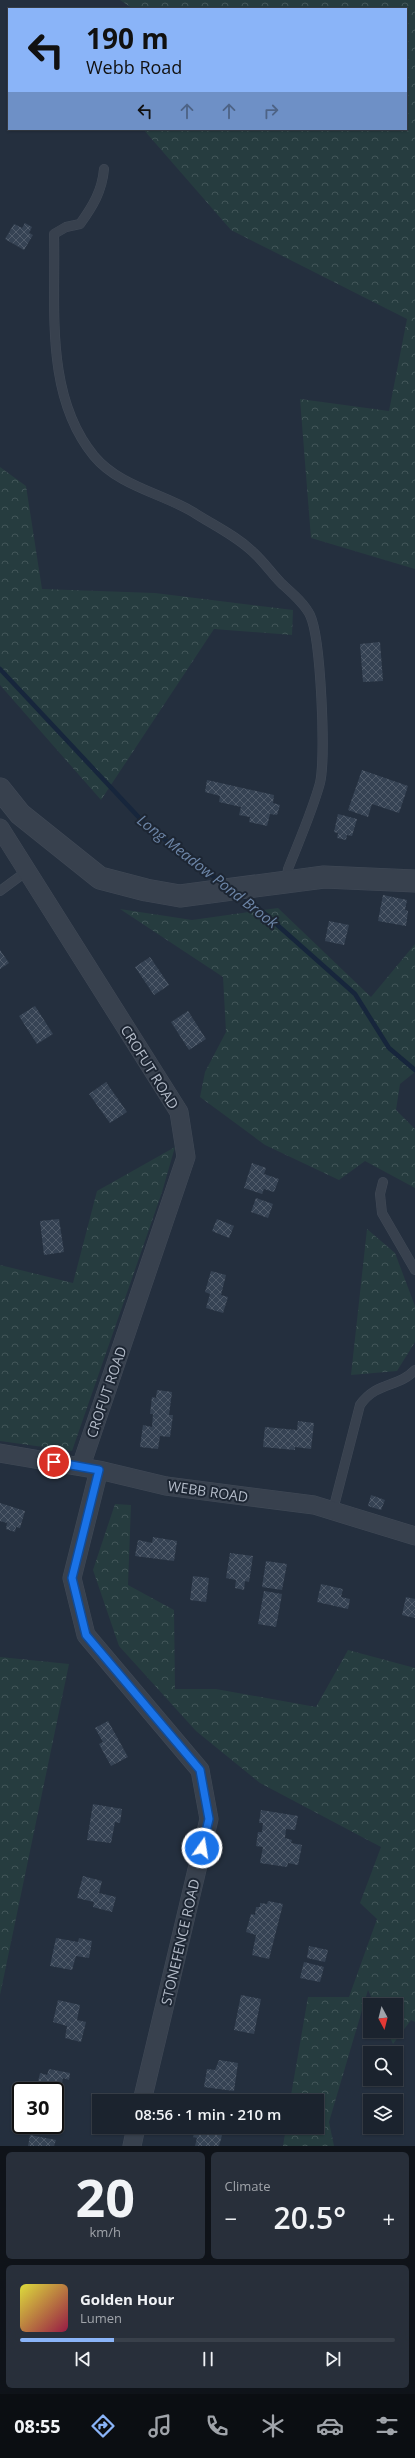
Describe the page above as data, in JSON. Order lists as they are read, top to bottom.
{
  "streets": {
    "street": ["CROFUT ROAD", "WEBB ROAD", "STONEFENCE ROAD"]
  },
  "crossings": [
    ["CROFUT ROAD", "WEBB ROAD"],
    ["WEBB ROAD", "STONEFENCE ROAD"]
  ],
  "water": ["Long Meadow Pond Brook"],
  "north": "bottom",
  "page": {
    "turn": ["190 m", "Webb Road"],
    "limit": "30",
    "trip": "08:56 · 1 min · 210 m",
    "tile": [
      ["20", "km/h"],
      "Climate"
    ],
    "heat": ["−", "20.5°", "+"],
    "song": ["Golden Hour", "Lumen"],
    "tabs": "08:55"
  }
}
